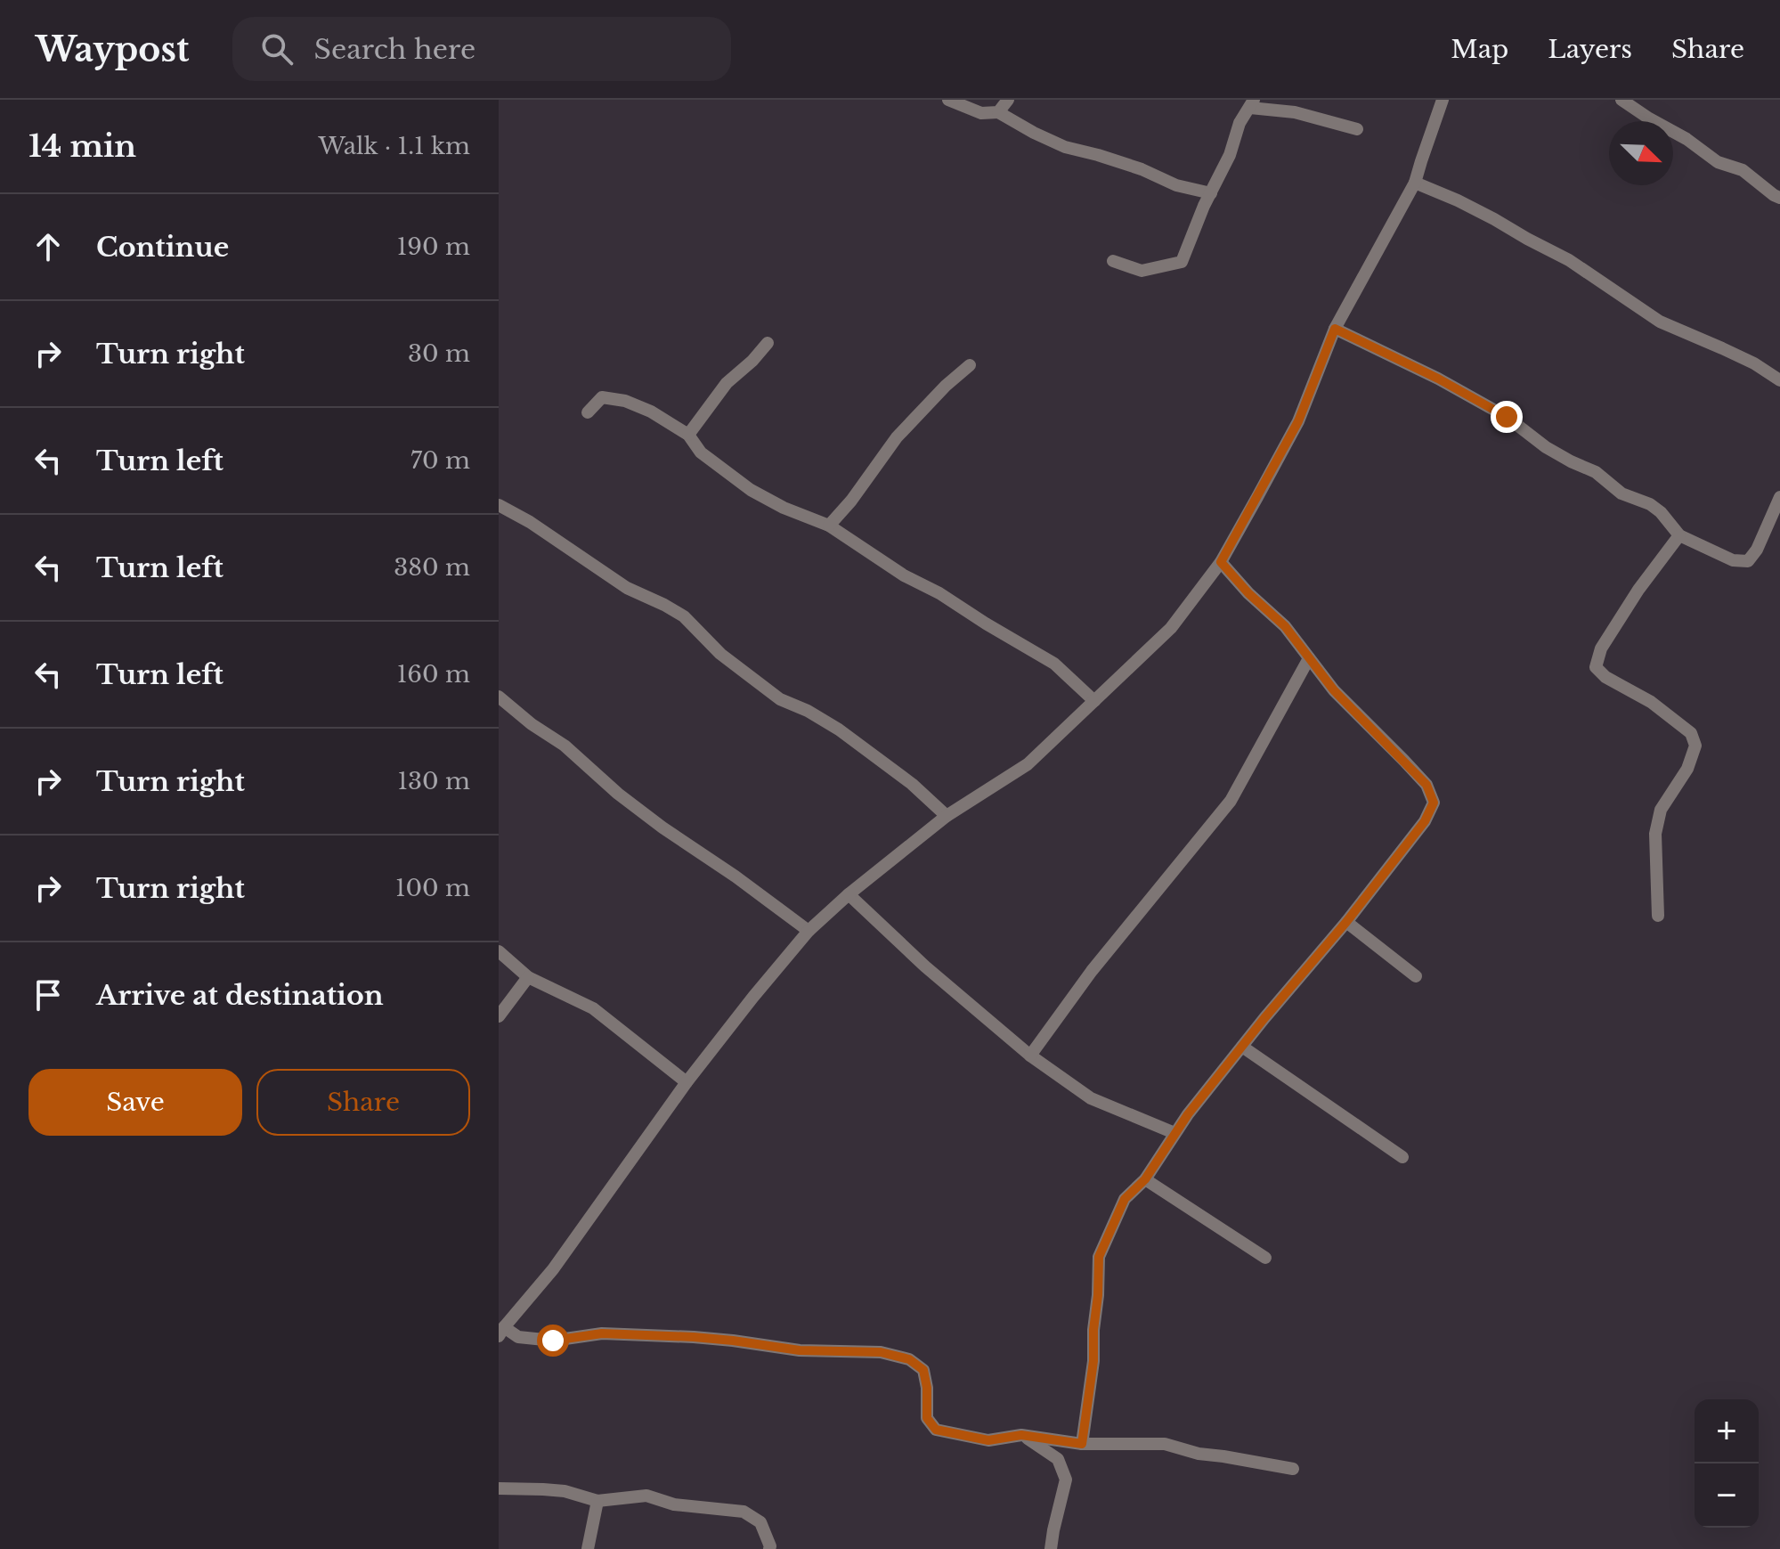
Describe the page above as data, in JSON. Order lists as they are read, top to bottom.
{
  "north": "bottom right",
  "page": {
    "header": "Waypost",
    "search": "Search here",
    "nav": ["Map", "Layers", "Share"],
    "heading": ["14 min", "Walk · 1.1 km"],
    "list": [
      ["Continue", "190 m"],
      ["Turn right", "30 m"],
      ["Turn left", "70 m"],
      ["Turn left", "380 m"],
      ["Turn left", "160 m"],
      ["Turn right", "130 m"],
      ["Turn right", "100 m"],
      "Arrive at destination"
    ],
    "buttons": ["Save", "Share"],
    "map_buttons": ["+", "−"]
  }
}
